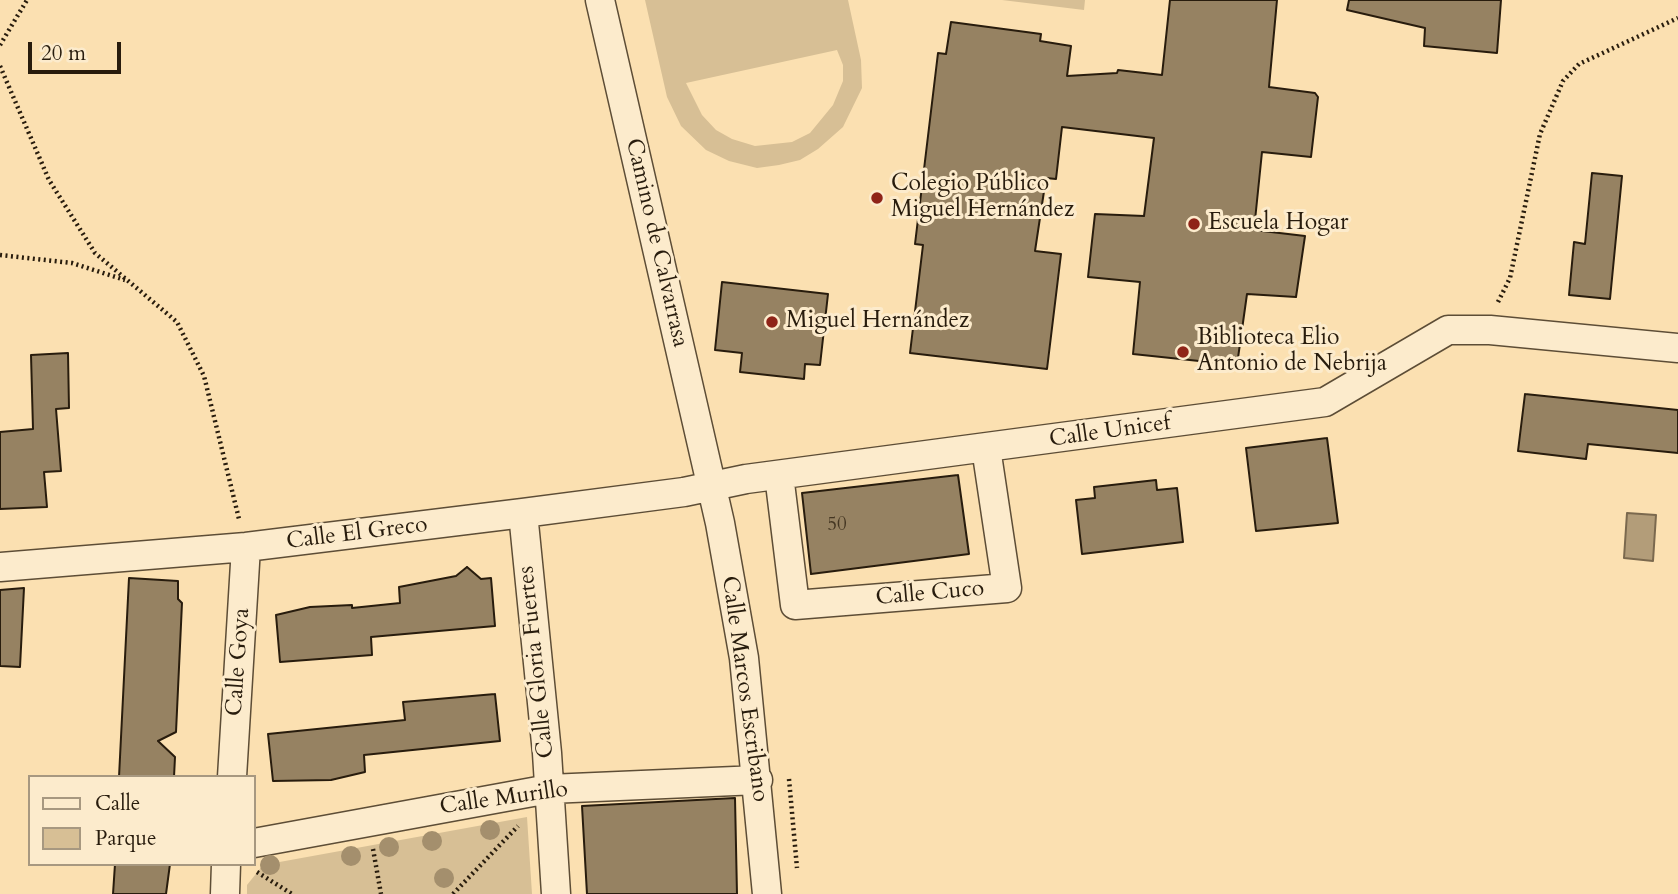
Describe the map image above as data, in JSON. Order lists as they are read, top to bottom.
{
  "streets": {
    "street": [
      "Camino de Calvarrasa",
      "Calle Unicef",
      "Calle El Greco",
      "Calle Cuco",
      "Calle Goya",
      "Calle Gloria Fuertes",
      "Calle Marcos Escribano",
      "Calle Murillo"
    ]
  },
  "crossings": [
    ["Camino de Calvarrasa", "Calle Unicef"],
    ["Camino de Calvarrasa", "Calle El Greco"],
    ["Camino de Calvarrasa", "Calle Marcos Escribano"],
    ["Calle Unicef", "Calle El Greco"],
    ["Calle Unicef", "Calle Cuco"],
    ["Calle Unicef", "Calle Marcos Escribano"],
    ["Calle El Greco", "Calle Goya"],
    ["Calle El Greco", "Calle Gloria Fuertes"],
    ["Calle El Greco", "Calle Marcos Escribano"],
    ["Calle Gloria Fuertes", "Calle Murillo"],
    ["Calle Marcos Escribano", "Calle Murillo"]
  ],
  "places": [
    "Colegio Público Miguel Hernández",
    "Escuela Hogar",
    "Miguel Hernández",
    "Biblioteca Elio Antonio de Nebrija"
  ],
  "house_numbers": ["50"],
  "legend": ["Calle", "Parque"],
  "scale_bar": "20 m"
}
